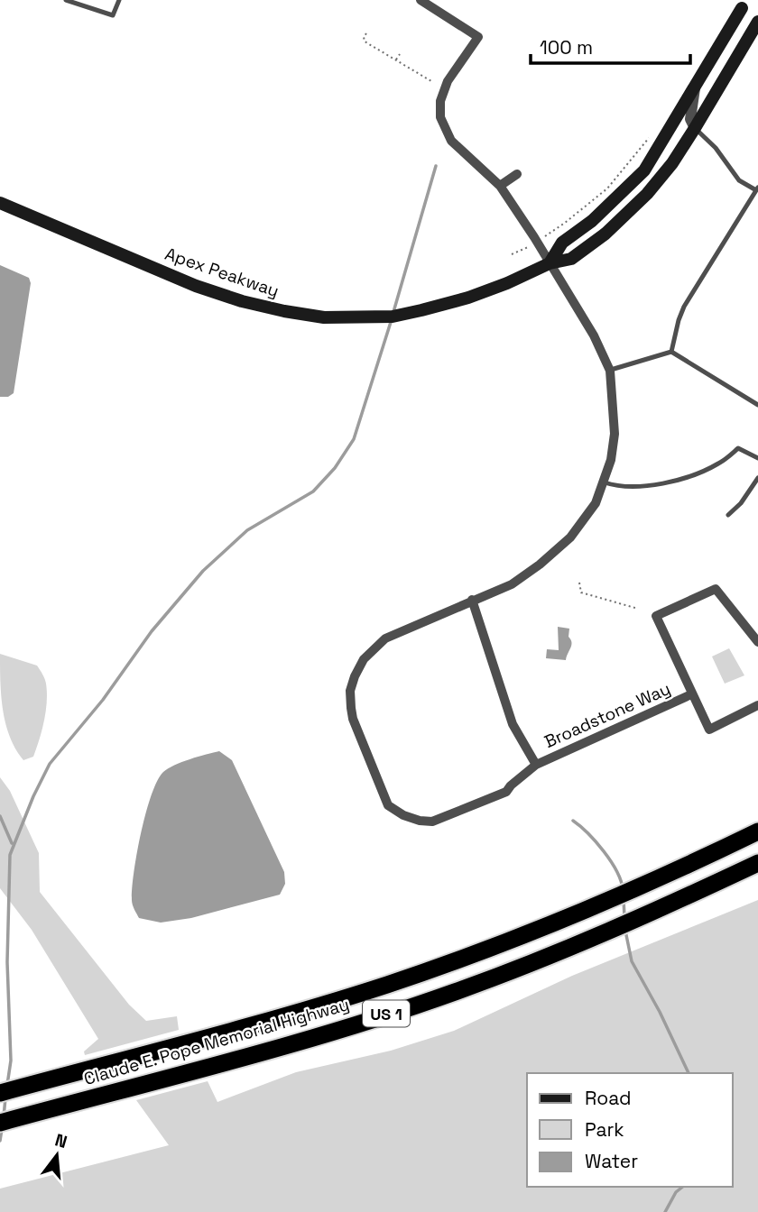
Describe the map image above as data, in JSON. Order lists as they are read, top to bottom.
{
  "streets": {
    "highway": ["US 1", "Claude E. Pope Memorial Highway"],
    "main road": ["Apex Peakway"],
    "street": ["Broadstone Way"]
  },
  "crossings": [
    ["Apex Peakway", "Broadstone Way"]
  ],
  "legend": ["Road", "Park", "Water"],
  "scale_bar": "100 m",
  "north": "top"
}
